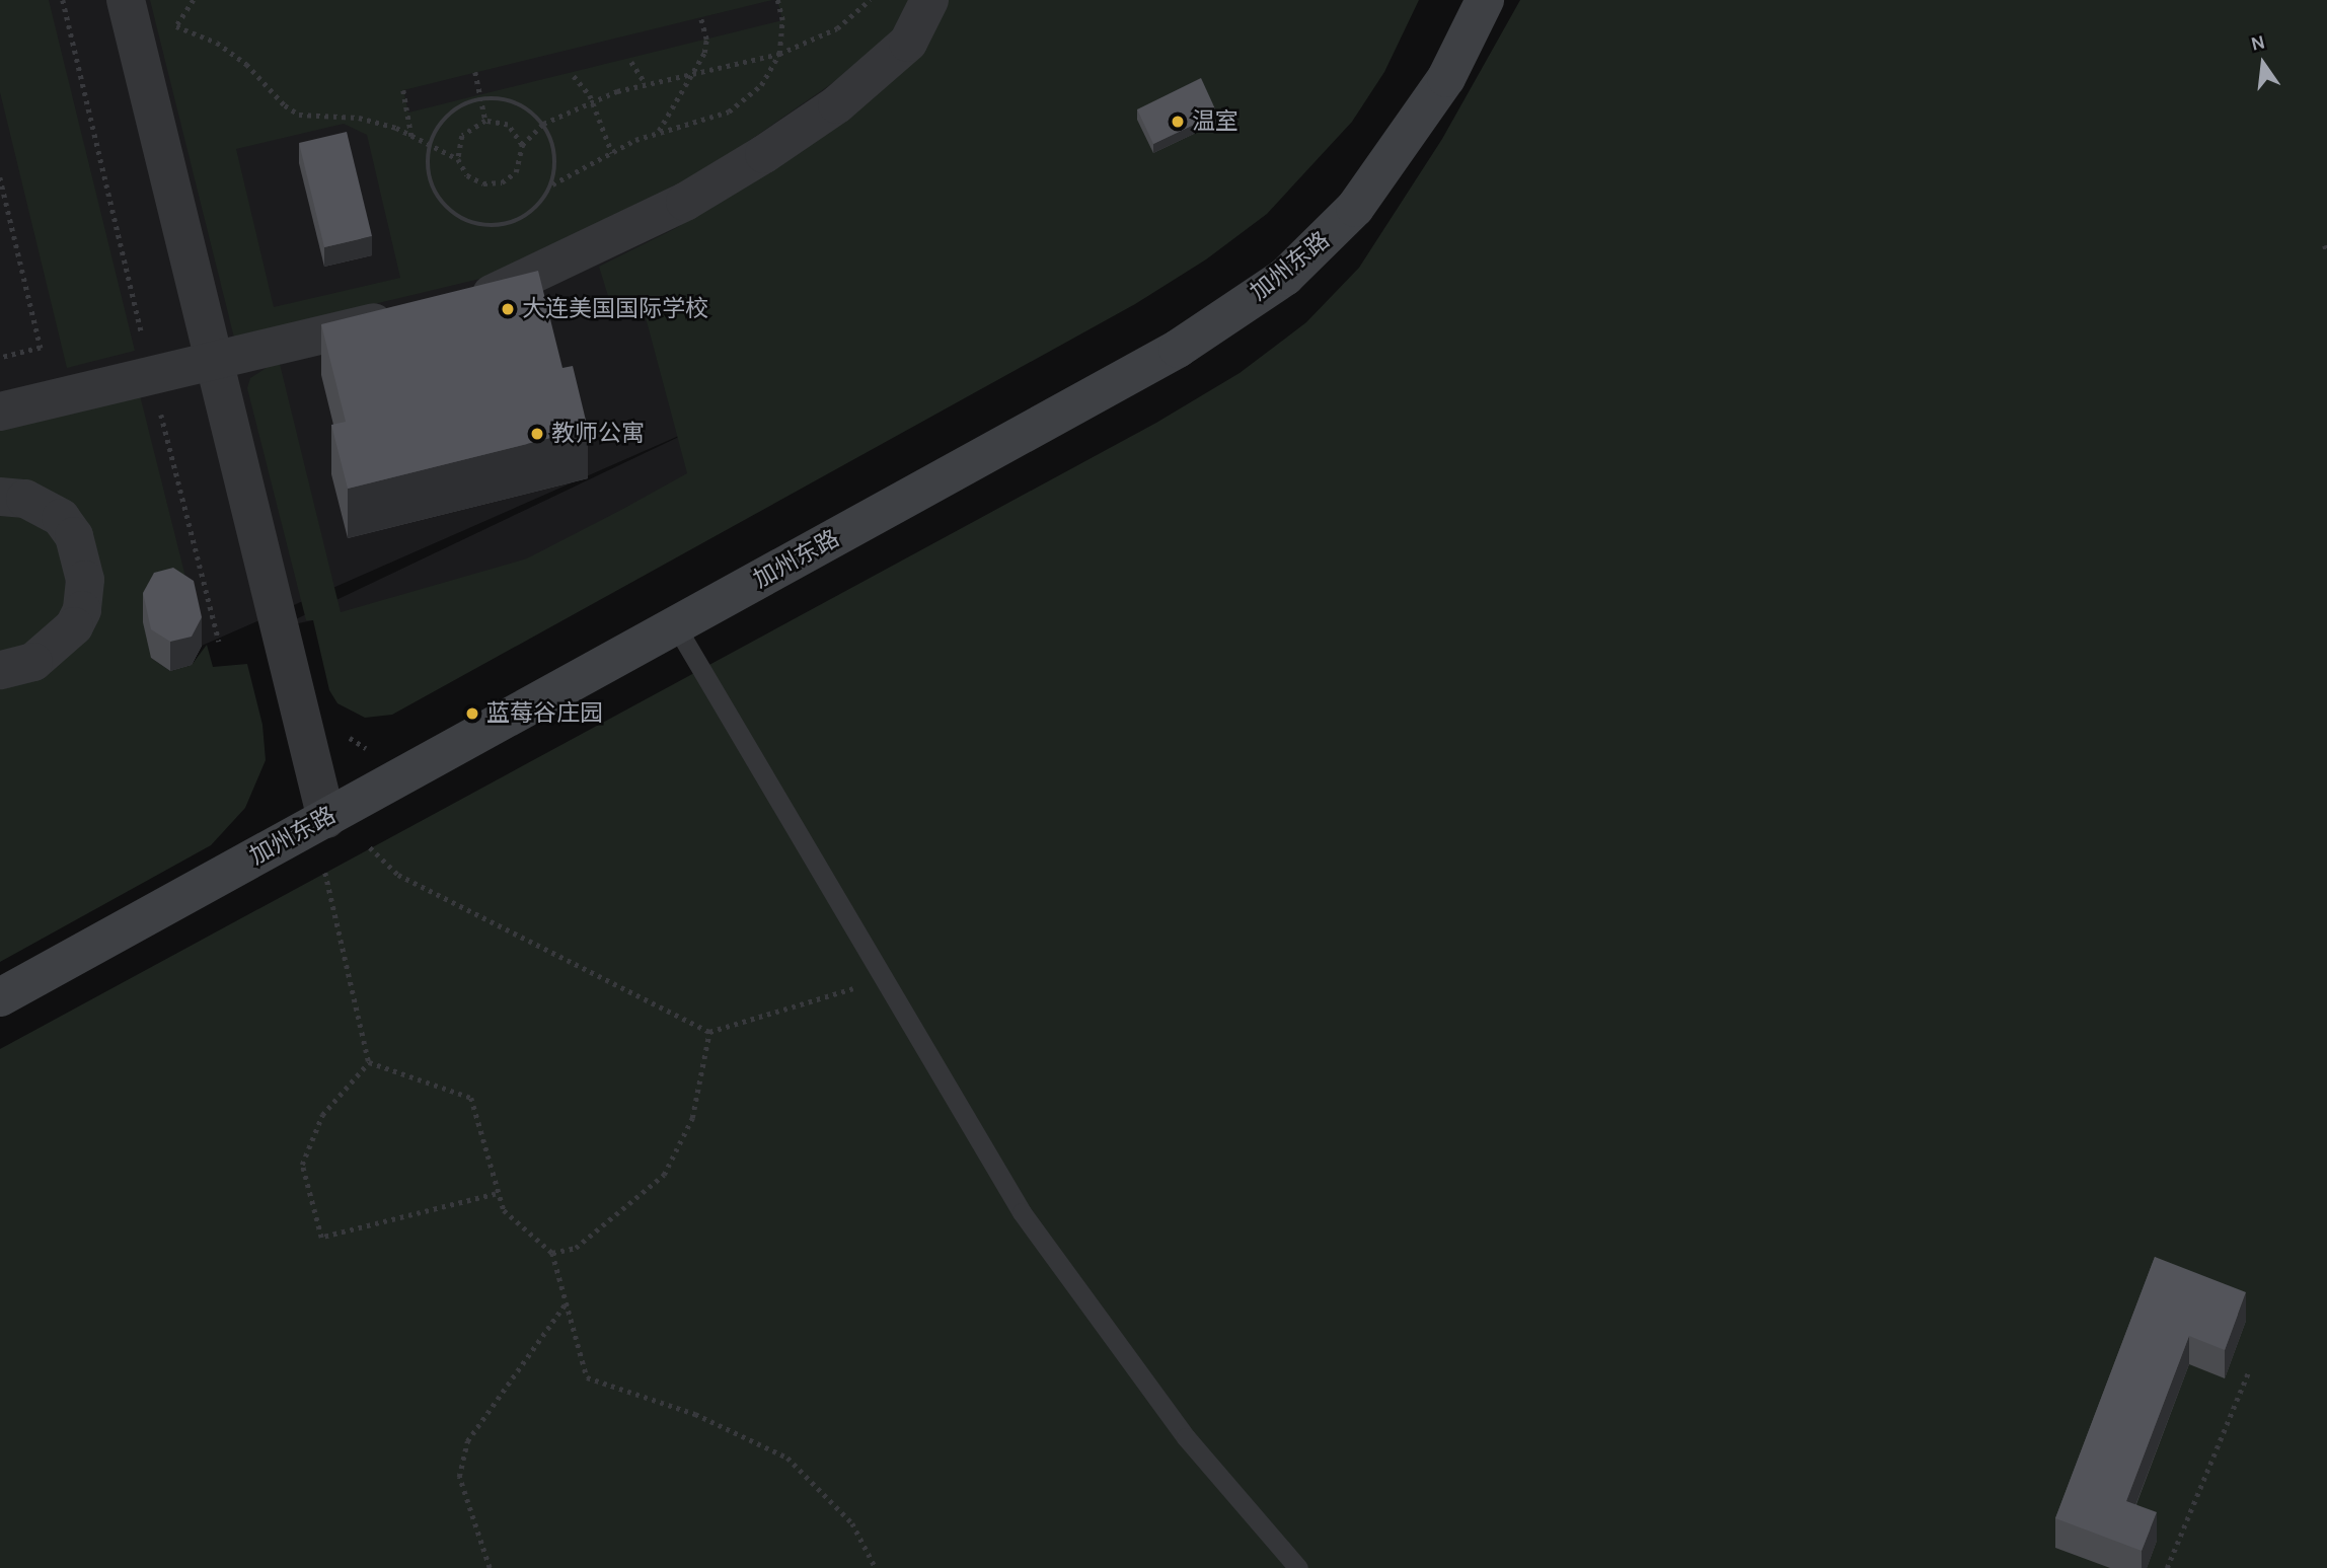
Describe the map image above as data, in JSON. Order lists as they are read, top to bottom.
{
  "streets": {
    "street": ["加州东路"]
  },
  "places": [
    "温室",
    "大连美国国际学校",
    "教师公寓",
    "蓝莓谷庄园"
  ],
  "north": "top"
}
